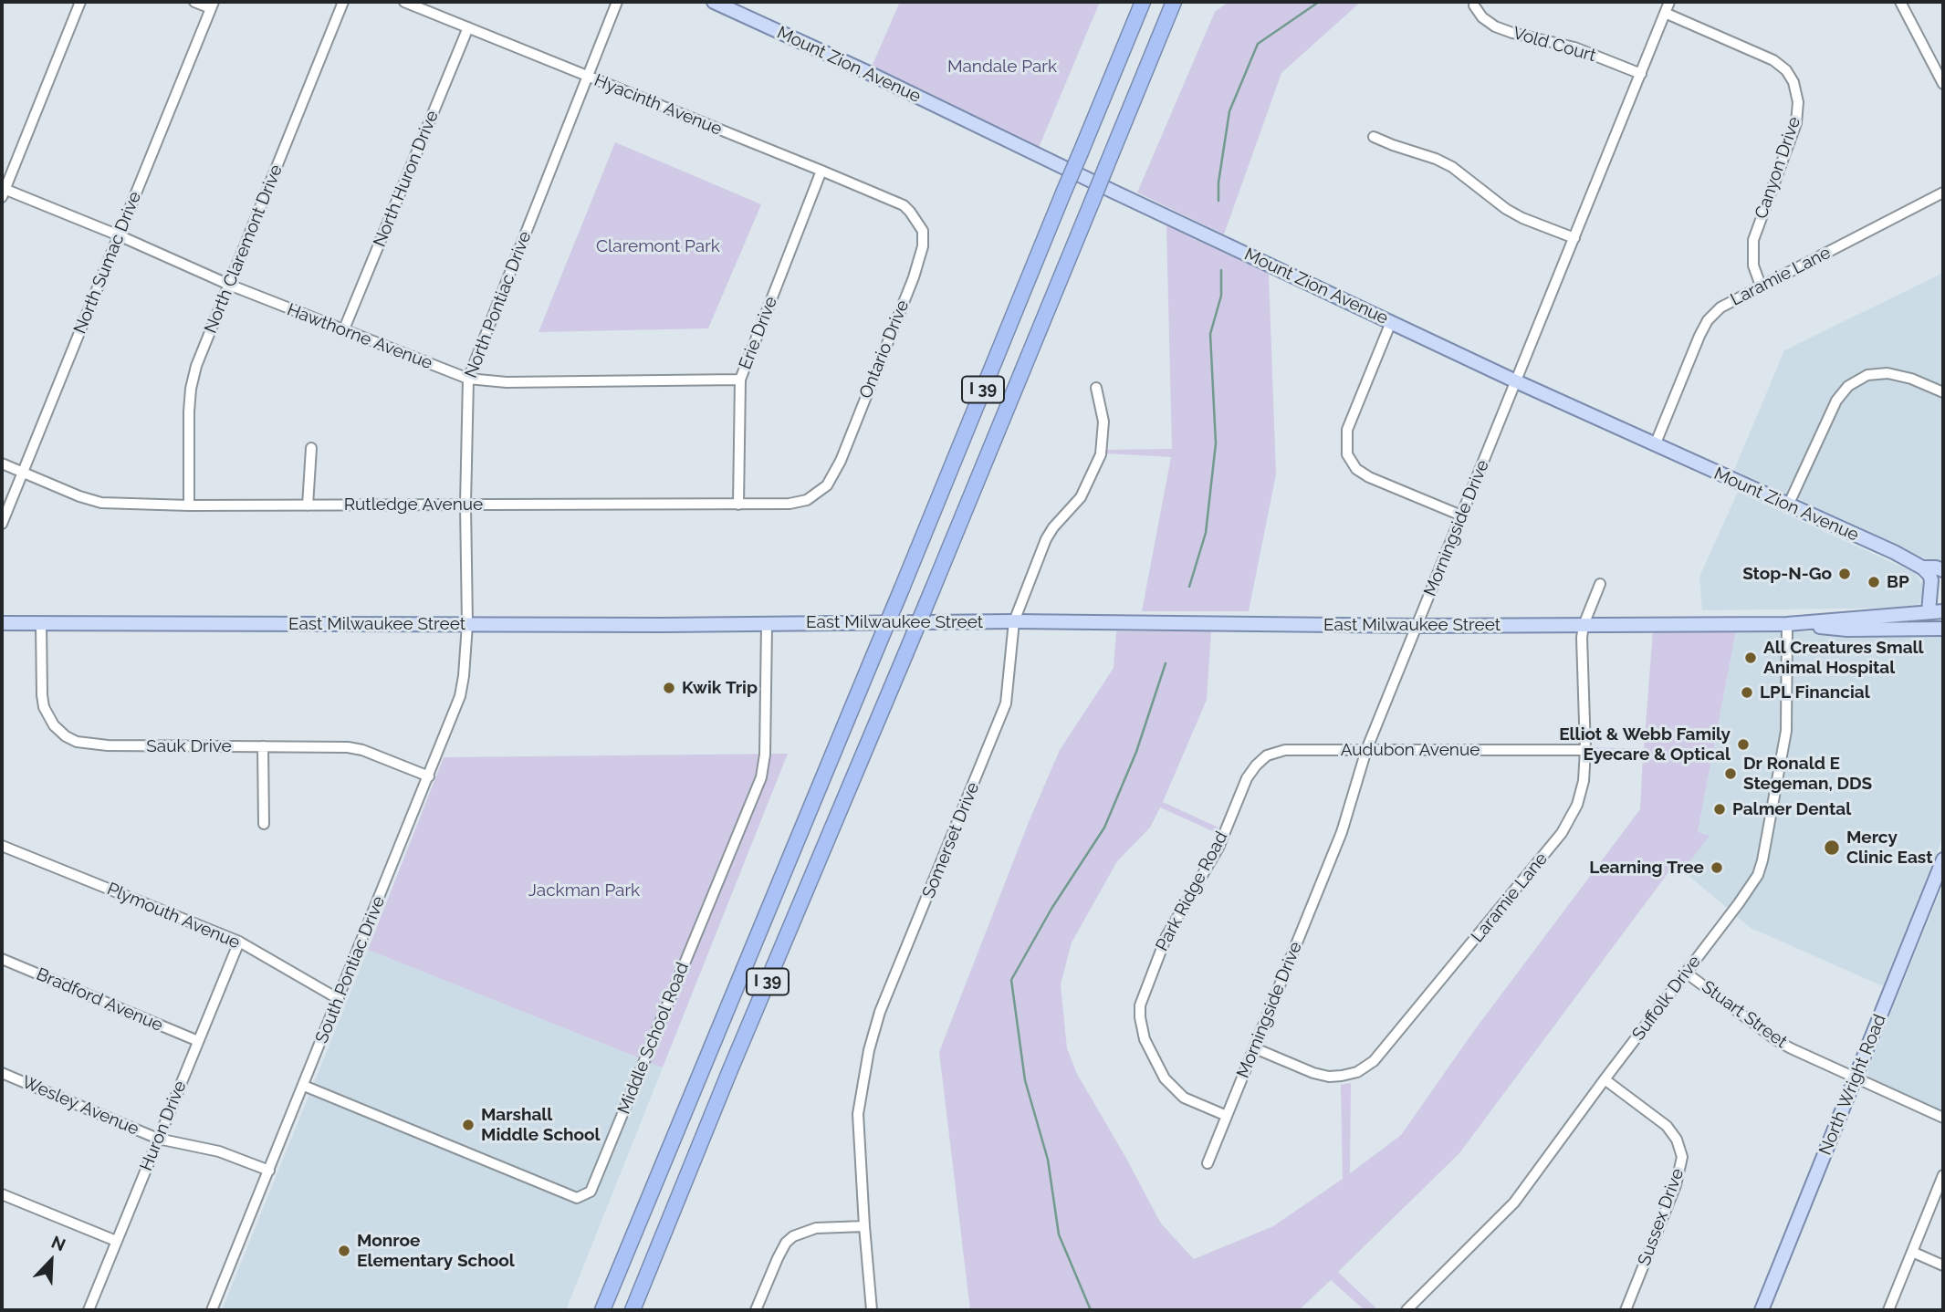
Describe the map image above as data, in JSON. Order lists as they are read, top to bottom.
{
  "streets": {
    "highway": ["I 39"],
    "main road": ["Mount Zion Avenue", "East Milwaukee Street", "North Wright Road"],
    "street": [
      "Vold Court",
      "Hyacinth Avenue",
      "Canyon Drive",
      "North Huron Drive",
      "North Claremont Drive",
      "North Sumac Drive",
      "Laramie Lane",
      "North Pontiac Drive",
      "Erie Drive",
      "Hawthorne Avenue",
      "Ontario Drive",
      "Rutledge Avenue",
      "Morningside Drive",
      "Sauk Drive",
      "Audubon Avenue",
      "Somerset Drive",
      "Park Ridge Road",
      "Plymouth Avenue",
      "South Pontiac Drive",
      "Suffolk Drive",
      "Bradford Avenue",
      "Stuart Street",
      "Middle School Road",
      "Wesley Avenue",
      "Huron Drive",
      "Sussex Drive"
    ]
  },
  "crossings": [
    ["Vold Court", "Morningside Drive"],
    ["Mount Zion Avenue", "Laramie Lane"],
    ["Mount Zion Avenue", "Morningside Drive"],
    ["Hyacinth Avenue", "North Huron Drive"],
    ["Hyacinth Avenue", "North Pontiac Drive"],
    ["Hyacinth Avenue", "Erie Drive"],
    ["Hyacinth Avenue", "Ontario Drive"],
    ["Canyon Drive", "Laramie Lane"],
    ["Canyon Drive", "Morningside Drive"],
    ["North Huron Drive", "Hawthorne Avenue"],
    ["North Claremont Drive", "Hawthorne Avenue"],
    ["North Claremont Drive", "Rutledge Avenue"],
    ["North Sumac Drive", "Hawthorne Avenue"],
    ["North Sumac Drive", "Rutledge Avenue"],
    ["Laramie Lane", "Morningside Drive"],
    ["Laramie Lane", "East Milwaukee Street"],
    ["Laramie Lane", "Audubon Avenue"],
    ["North Pontiac Drive", "Hawthorne Avenue"],
    ["North Pontiac Drive", "Rutledge Avenue"],
    ["North Pontiac Drive", "East Milwaukee Street"],
    ["North Pontiac Drive", "South Pontiac Drive"],
    ["Erie Drive", "Hawthorne Avenue"],
    ["Erie Drive", "Rutledge Avenue"],
    ["Ontario Drive", "Rutledge Avenue"],
    ["Morningside Drive", "East Milwaukee Street"],
    ["Morningside Drive", "Audubon Avenue"],
    ["Morningside Drive", "Park Ridge Road"],
    ["East Milwaukee Street", "Sauk Drive"],
    ["East Milwaukee Street", "Somerset Drive"],
    ["East Milwaukee Street", "South Pontiac Drive"],
    ["East Milwaukee Street", "Suffolk Drive"],
    ["East Milwaukee Street", "Middle School Road"],
    ["Sauk Drive", "South Pontiac Drive"],
    ["Audubon Avenue", "Park Ridge Road"],
    ["Plymouth Avenue", "South Pontiac Drive"],
    ["Plymouth Avenue", "Huron Drive"],
    ["South Pontiac Drive", "Middle School Road"],
    ["South Pontiac Drive", "Wesley Avenue"],
    ["Suffolk Drive", "Stuart Street"],
    ["Suffolk Drive", "Sussex Drive"],
    ["Bradford Avenue", "Huron Drive"],
    ["Stuart Street", "North Wright Road"],
    ["Wesley Avenue", "Huron Drive"]
  ],
  "parks": ["Mandale Park", "Claremont Park", "Jackman Park"],
  "places": [
    "Stop-N-Go",
    "BP",
    "All Creatures Small Animal Hospital",
    "Kwik Trip",
    "LPL Financial",
    "Elliot & Webb Family Eyecare & Optical",
    "Dr Ronald E Stegeman, DDS",
    "Palmer Dental",
    "Mercy Clinic East",
    "Learning Tree",
    "Marshall Middle School",
    "Monroe Elementary School"
  ],
  "north": "top right"
}
